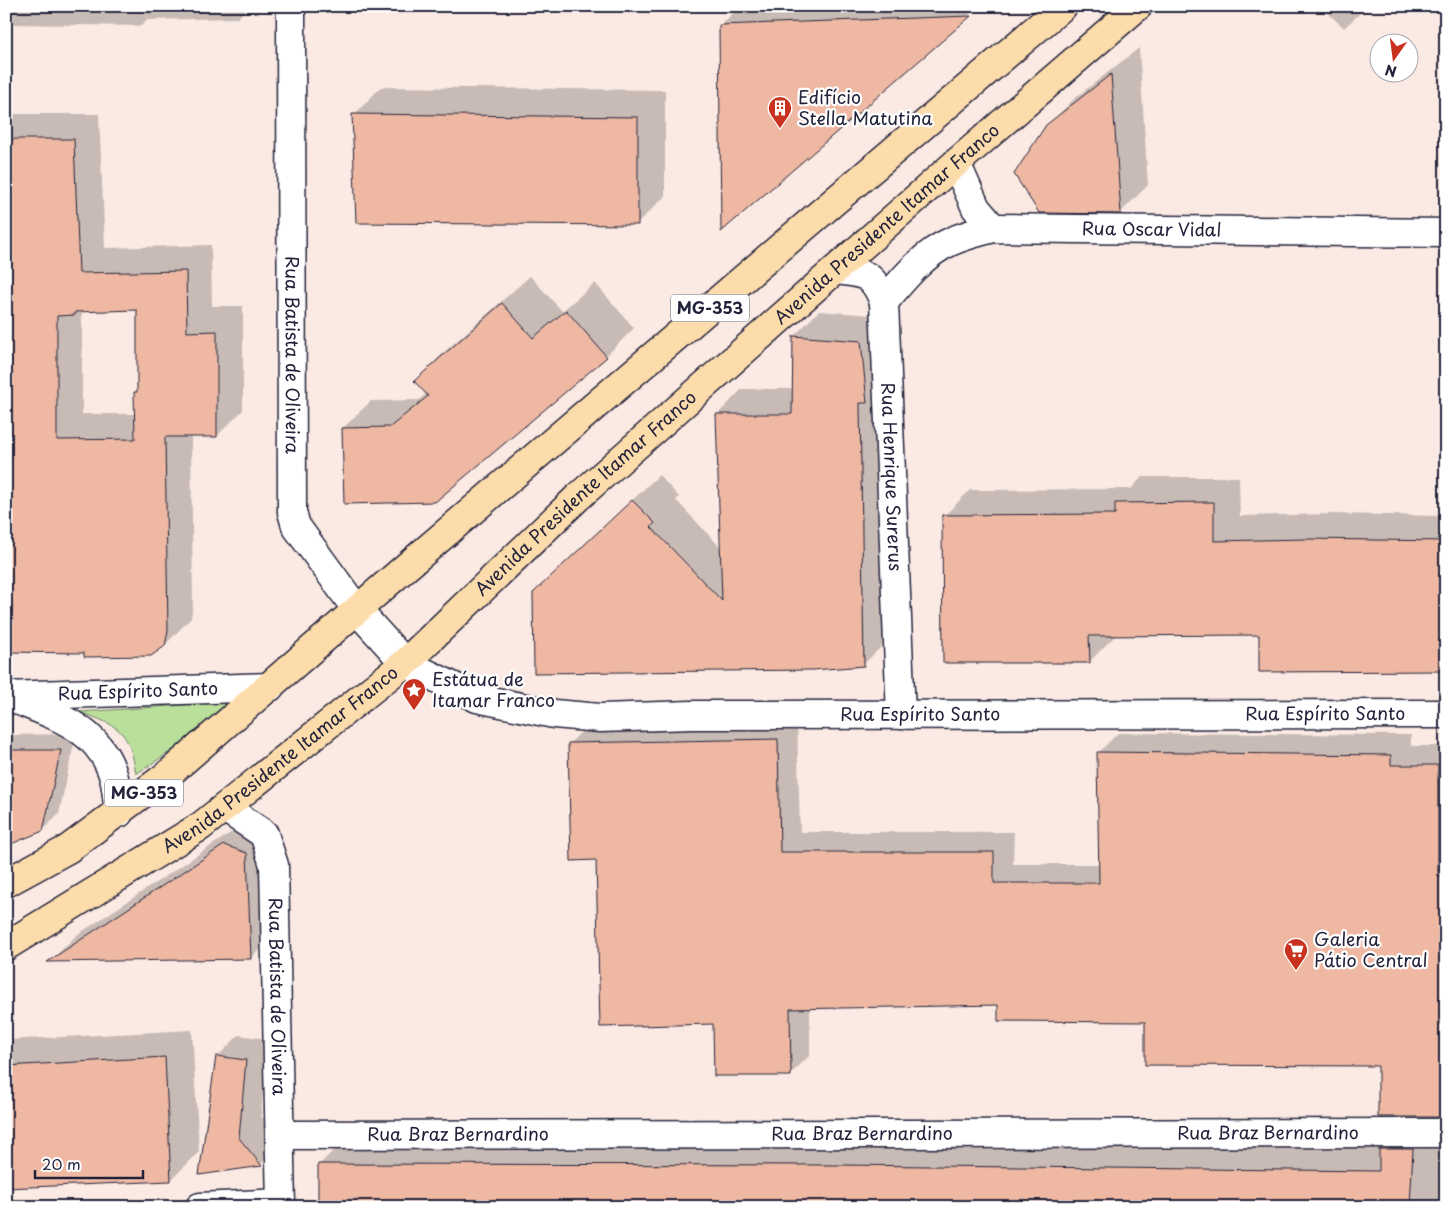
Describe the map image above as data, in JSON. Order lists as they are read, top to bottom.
{
  "streets": {
    "main road": ["Avenida Presidente Itamar Franco", "MG-353"],
    "street": [
      "Rua Oscar Vidal",
      "Rua Batista de Oliveira",
      "Rua Henrique Surerus",
      "Rua Espírito Santo",
      "Rua Braz Bernardino"
    ]
  },
  "crossings": [
    ["Avenida Presidente Itamar Franco", "Rua Batista de Oliveira"],
    ["Avenida Presidente Itamar Franco", "Rua Henrique Surerus"],
    ["Avenida Presidente Itamar Franco", "Rua Espírito Santo"],
    ["Rua Oscar Vidal", "Rua Henrique Surerus"],
    ["MG-353", "Rua Batista de Oliveira"],
    ["MG-353", "Rua Espírito Santo"],
    ["Rua Batista de Oliveira", "Rua Espírito Santo"],
    ["Rua Batista de Oliveira", "Rua Braz Bernardino"],
    ["Rua Henrique Surerus", "Rua Espírito Santo"]
  ],
  "places": {
    "building": ["Edifício Stella Matutina"],
    "place": ["Estátua de Itamar Franco"],
    "supermarket": ["Galeria Pátio Central"]
  },
  "scale_bar": "20 m",
  "north": "bottom"
}
